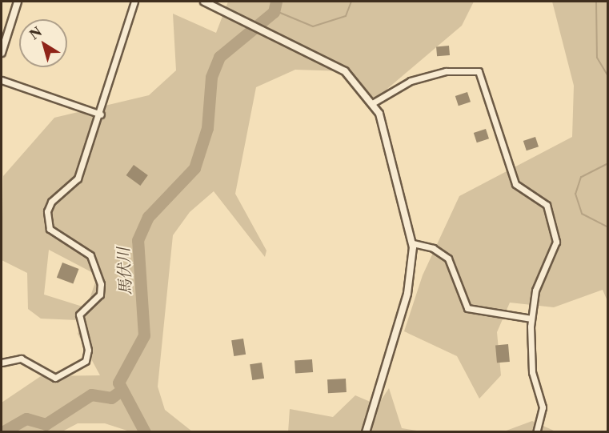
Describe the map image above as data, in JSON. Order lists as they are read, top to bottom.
{
  "water": ["馬伏川"],
  "north": "top left"
}
